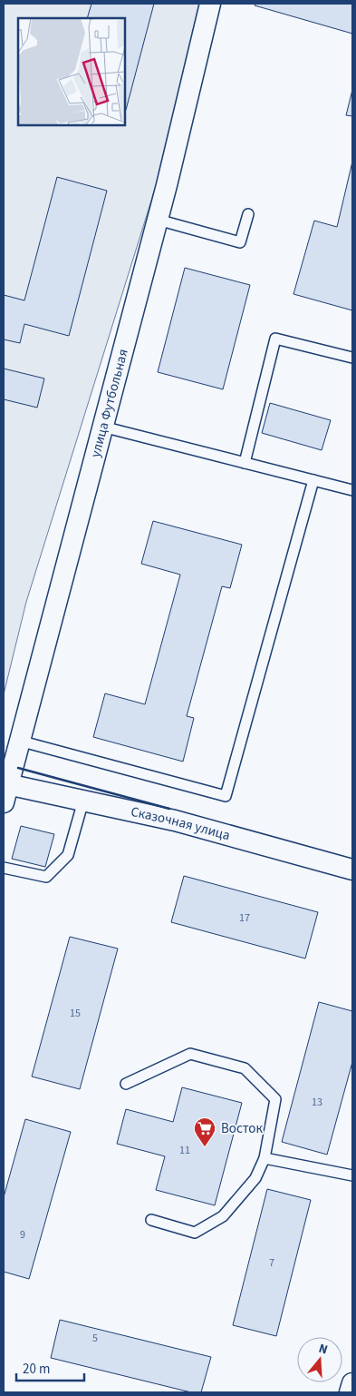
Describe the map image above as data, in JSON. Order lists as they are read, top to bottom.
{
  "streets": {
    "street": ["улица Футбольная", "Сказочная улица"]
  },
  "crossings": [
    ["улица Футбольная", "Сказочная улица"]
  ],
  "places": {
    "supermarket": ["Восток"]
  },
  "house_numbers": [
    "17",
    "15",
    "13",
    "11",
    "9",
    "7",
    "5"
  ],
  "scale_bar": "20 m",
  "north": "top"
}
